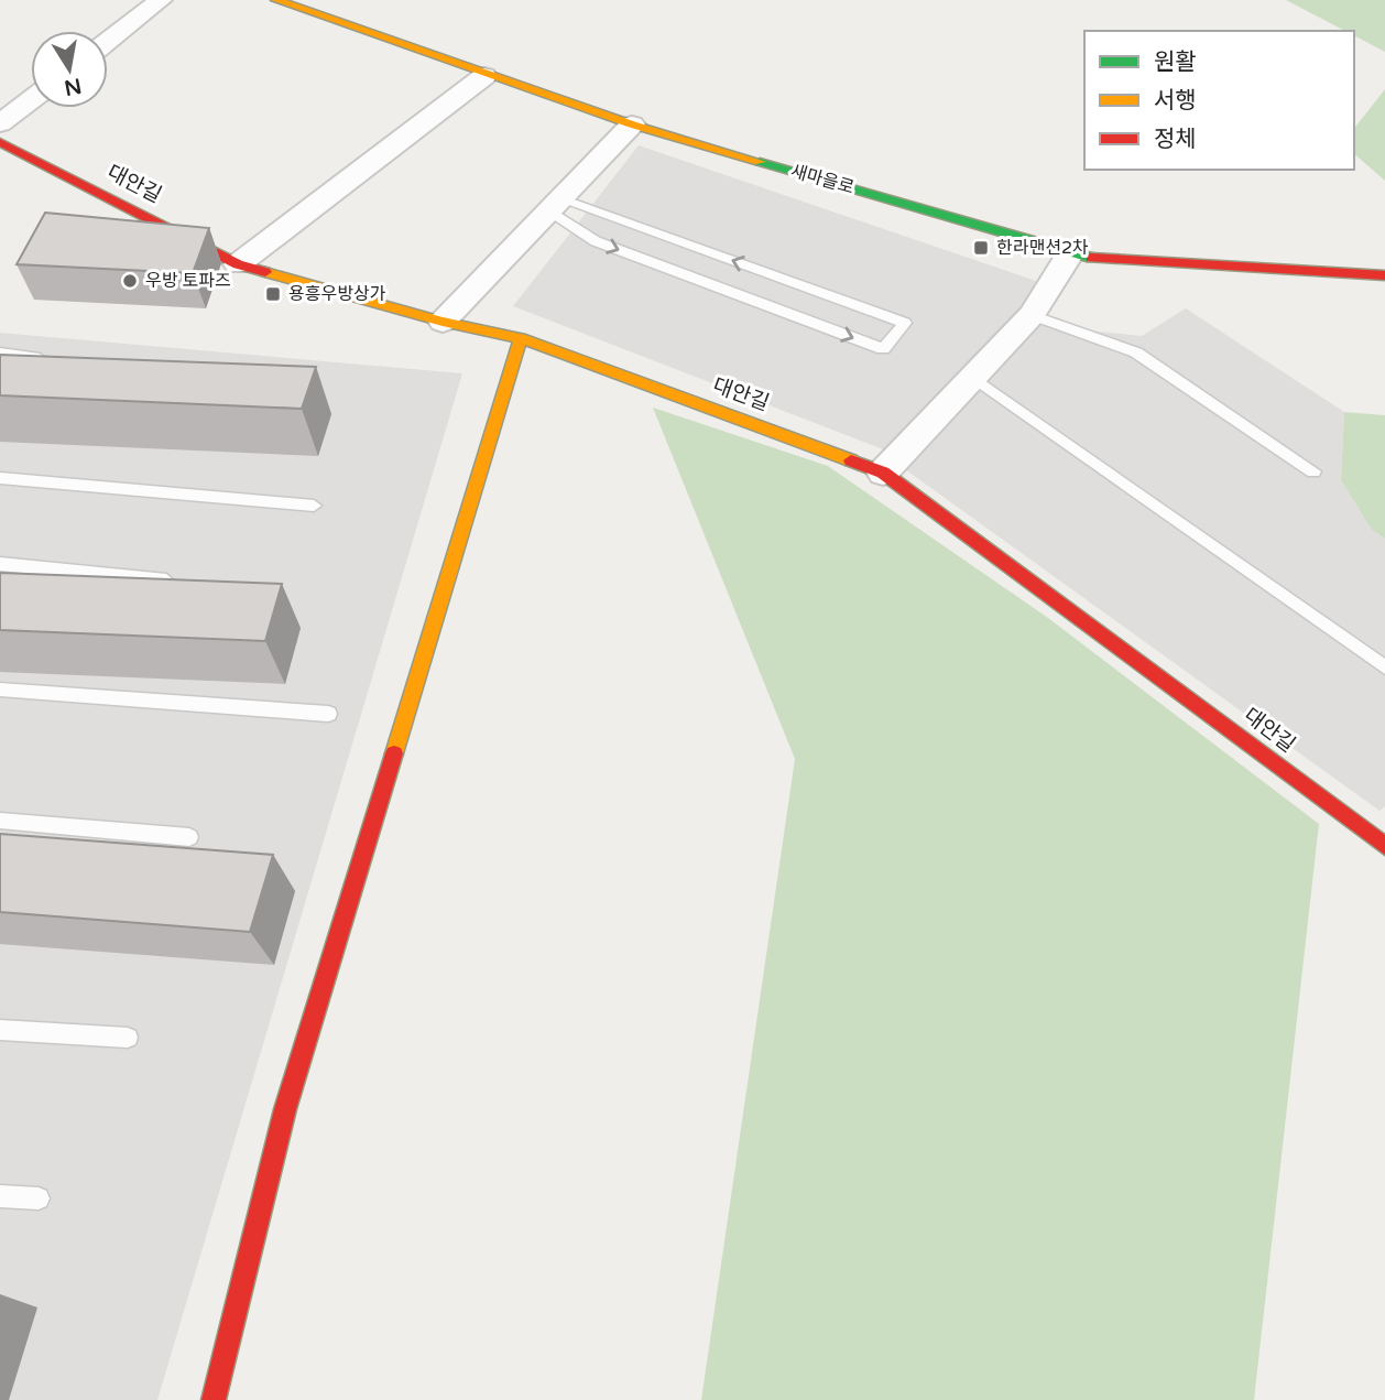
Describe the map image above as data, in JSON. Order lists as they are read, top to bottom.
{
  "streets": {
    "street": ["새마을로", "대안길"]
  },
  "places": {
    "transit": ["한라맨션2차", "용흥우방상가"],
    "other": ["우방 토파즈"]
  },
  "legend": ["원활", "서행", "정체"],
  "north": "bottom"
}
